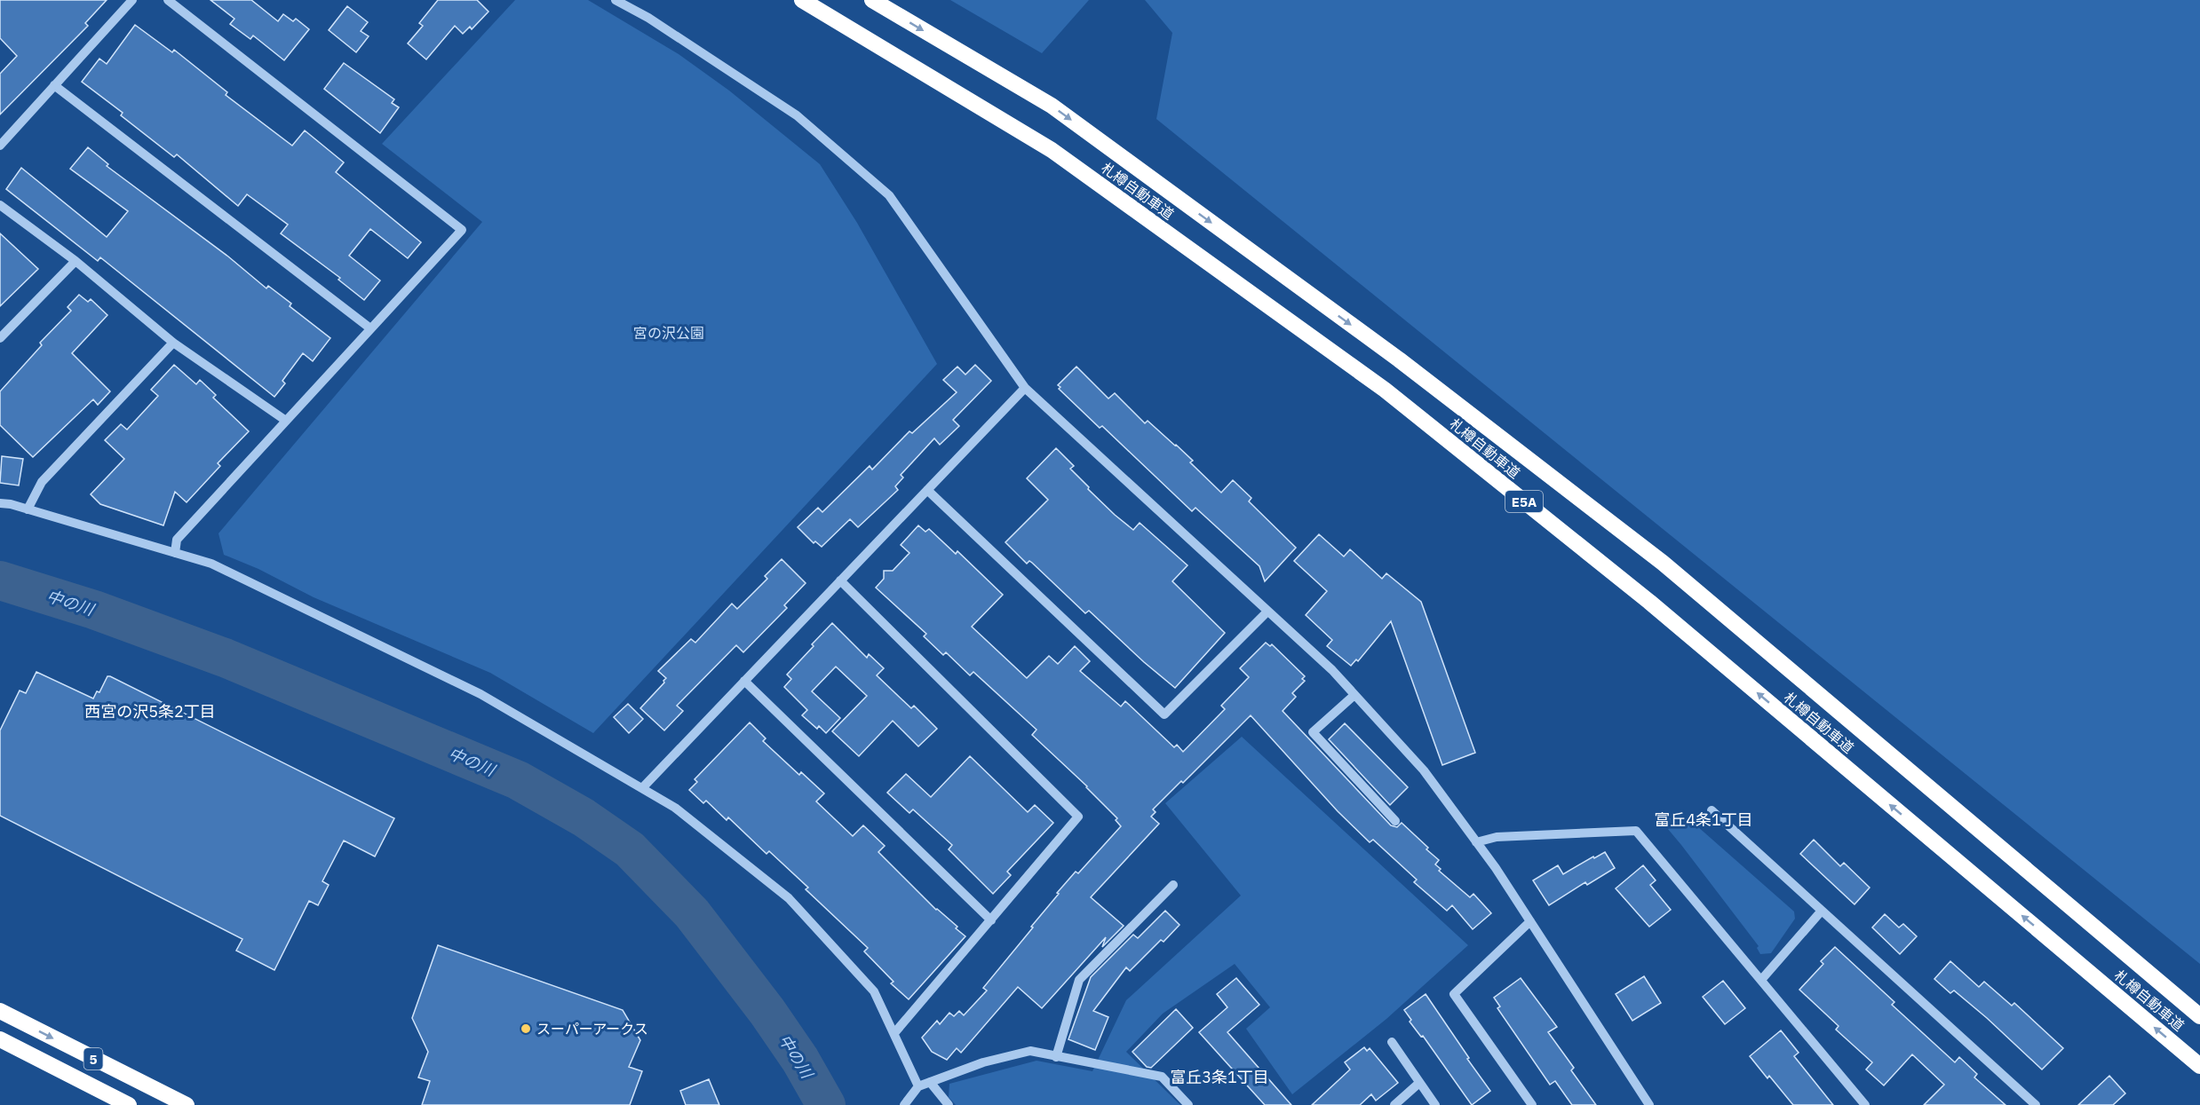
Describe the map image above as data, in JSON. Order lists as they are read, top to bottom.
{
  "streets": {
    "highway": ["札樽自動車道", "E5A", "5"]
  },
  "districts": ["西宮の沢5条2丁目", "富丘4条1丁目", "富丘3条1丁目"],
  "water": ["中の川"],
  "parks": ["宮の沢公園"],
  "places": ["スーパーアークス"]
}
